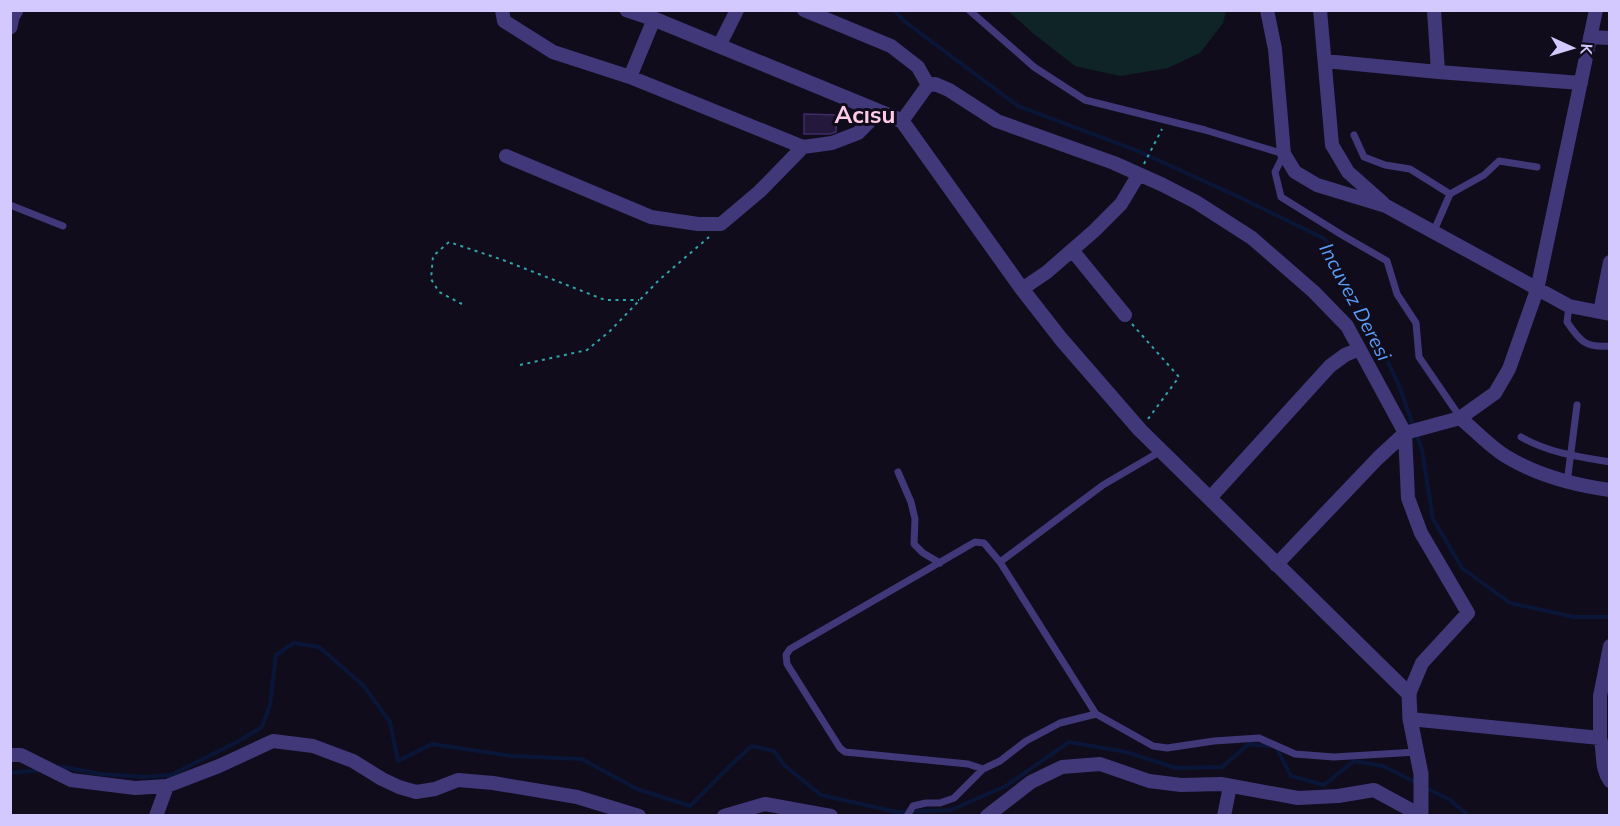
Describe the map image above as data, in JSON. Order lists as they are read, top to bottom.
{
  "districts": ["Acısu"],
  "water": ["Incuvez Deresi"],
  "north": "right"
}
